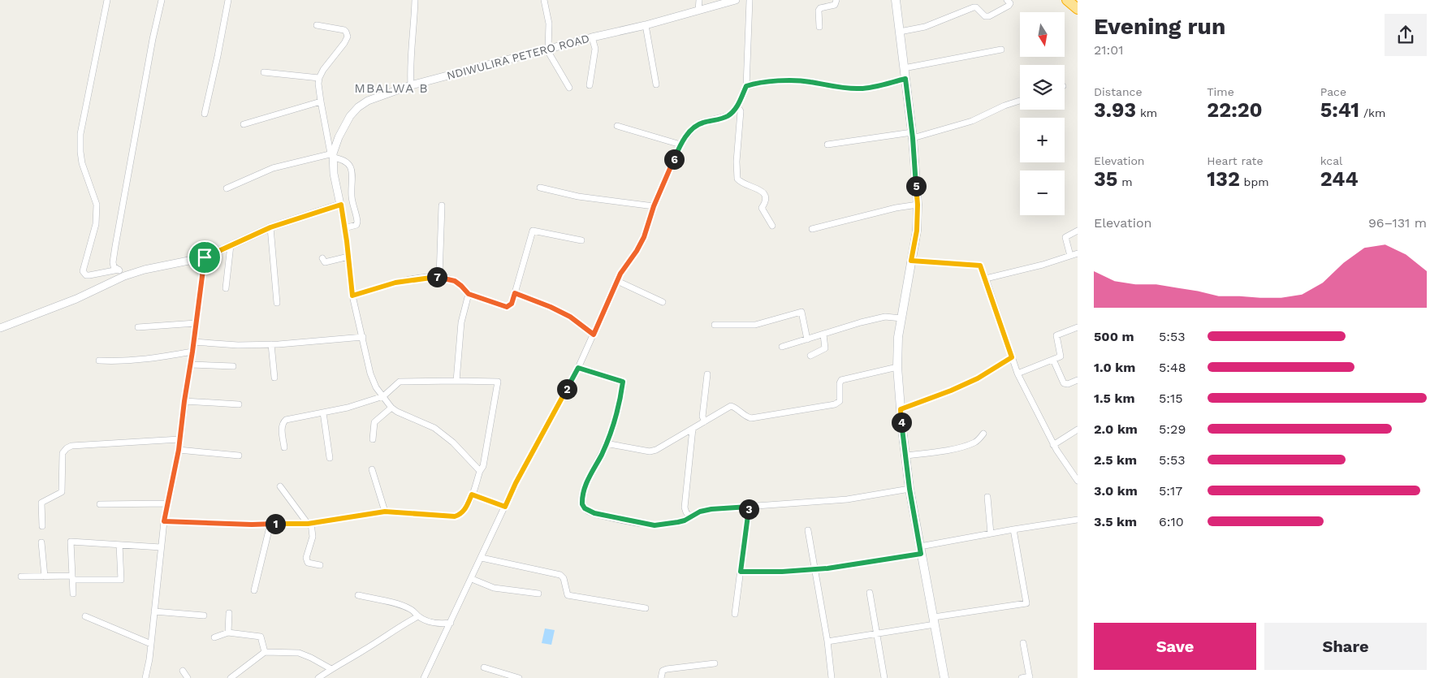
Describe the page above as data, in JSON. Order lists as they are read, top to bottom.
{
  "streets": {
    "street": ["NDIWULIRA PETERO ROAD"]
  },
  "districts": ["MBALWA B"],
  "north": "bottom",
  "page": {
    "heading": ["Evening run", "21:01"],
    "map_buttons": ["+", "−"],
    "stats": [
      ["Distance", "3.93 km"],
      ["Time", "22:20"],
      ["Pace", "5:41 /km"],
      ["Elevation", "35 m"],
      ["Heart rate", "132 bpm"],
      ["kcal", "244"]
    ],
    "pins": [
      "6",
      "5",
      "7",
      "2",
      "4",
      "3",
      "1"
    ],
    "chart": ["Elevation", "96–131 m"],
    "list": [
      {
        "name": "500 m",
        "note": "5:53"
      },
      {
        "name": "1.0 km",
        "note": "5:48"
      },
      {
        "name": "1.5 km",
        "note": "5:15"
      },
      {
        "name": "2.0 km",
        "note": "5:29"
      },
      {
        "name": "2.5 km",
        "note": "5:53"
      },
      {
        "name": "3.0 km",
        "note": "5:17"
      },
      {
        "name": "3.5 km",
        "note": "6:10"
      }
    ],
    "buttons": ["Save", "Share"]
  }
}
